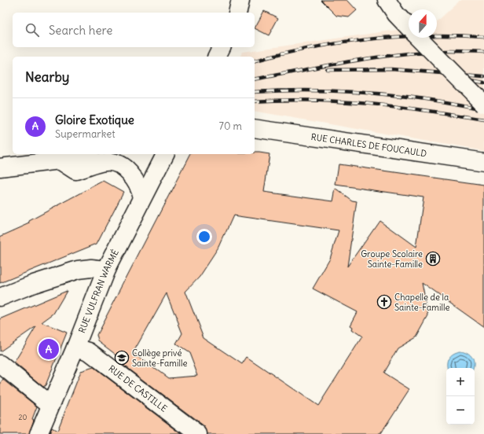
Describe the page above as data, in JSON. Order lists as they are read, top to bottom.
{
  "streets": {
    "street": ["RUE CHARLES DE FOUCAULD", "RUE VULFRAN WARMÉ", "RUE DE CASTILLE"]
  },
  "crossings": [
    ["RUE VULFRAN WARMÉ", "RUE DE CASTILLE"]
  ],
  "places": {
    "building": ["Groupe Scolaire Sainte-Famille"],
    "church": ["Chapelle de la Sainte-Famille"],
    "school or university": ["Collège privé Sainte-Famille"]
  },
  "house_numbers": ["20"],
  "north": "top",
  "page": {
    "search": "Search here",
    "heading": "Nearby",
    "list": [
      {
        "mark": "A",
        "name": "Gloire Exotique",
        "note": "Supermarket",
        "value": "70 m"
      }
    ],
    "pins": "A",
    "map_buttons": ["+", "−"]
  }
}
